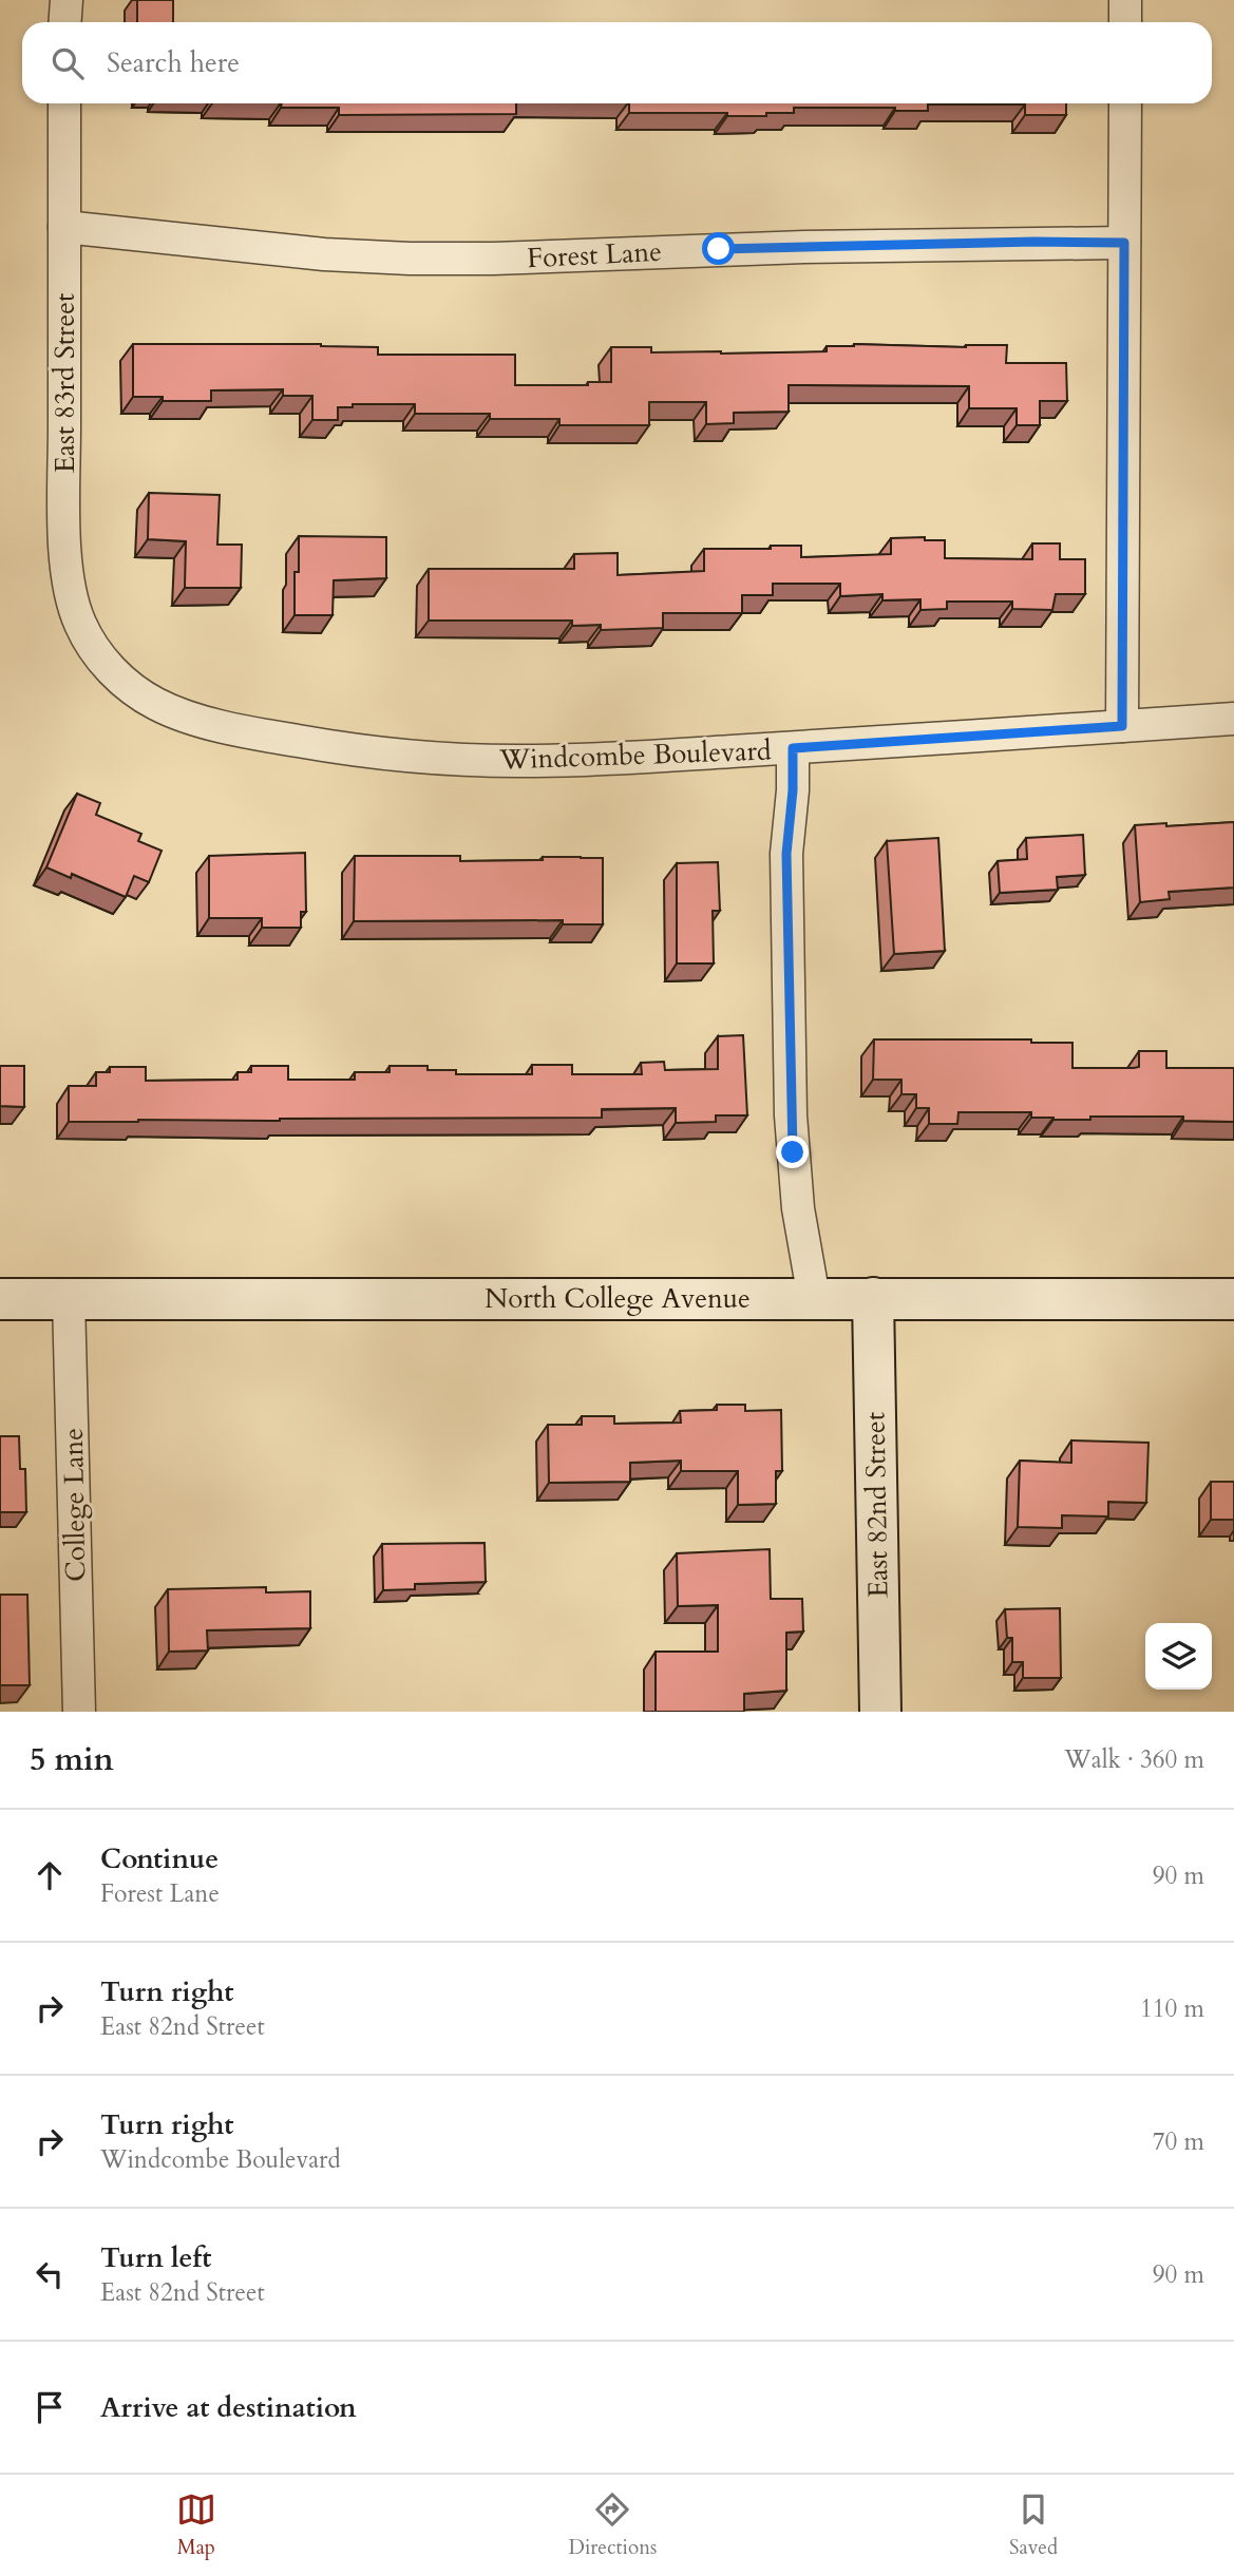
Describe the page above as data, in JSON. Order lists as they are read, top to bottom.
{
  "streets": {
    "main road": ["North College Avenue", "East 82nd Street"],
    "street": [
      "Forest Lane",
      "East 83rd Street",
      "Windcombe Boulevard",
      "College Lane"
    ]
  },
  "crossings": [
    ["Forest Lane", "East 83rd Street"],
    ["East 83rd Street", "Windcombe Boulevard"],
    ["North College Avenue", "College Lane"],
    ["North College Avenue", "East 82nd Street"]
  ],
  "page": {
    "search": "Search here",
    "heading": ["5 min", "Walk · 360 m"],
    "list": [
      ["Continue", "Forest Lane", "90 m"],
      ["Turn right", "East 82nd Street", "110 m"],
      ["Turn right", "Windcombe Boulevard", "70 m"],
      ["Turn left", "East 82nd Street", "90 m"],
      "Arrive at destination"
    ],
    "nav": ["Map", "Directions", "Saved"]
  }
}
